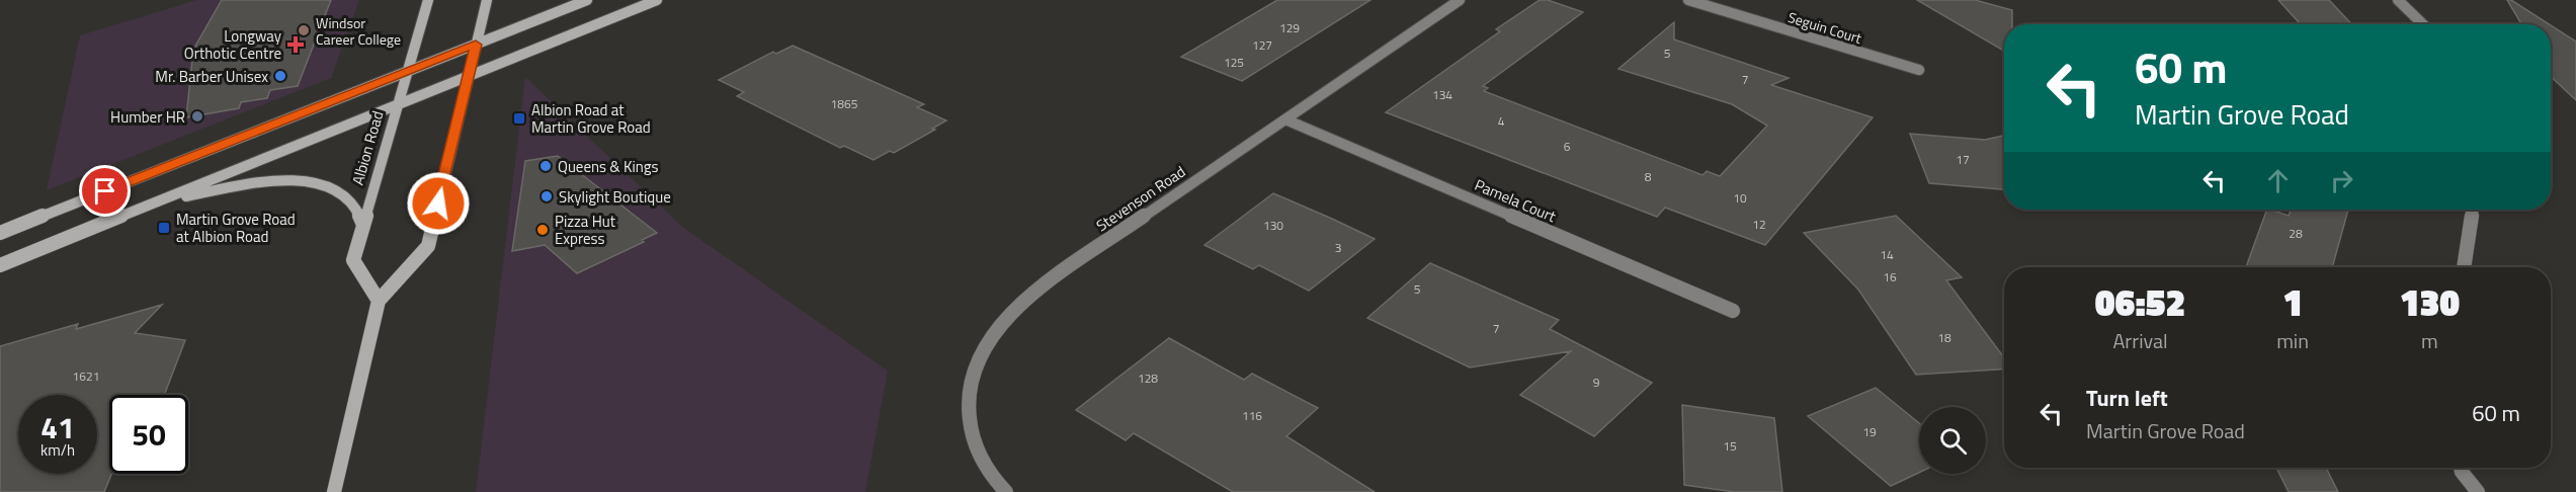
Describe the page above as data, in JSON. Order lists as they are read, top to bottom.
{
  "streets": {
    "main road": ["Albion Road"],
    "street": ["Seguin Court", "Stevenson Road", "Pamela Court"]
  },
  "crossings": [
    ["Stevenson Road", "Pamela Court"]
  ],
  "places": {
    "other": [
      "Windsor Career College",
      "Mr. Barber Unisex",
      "Humber HR",
      "Queens & Kings",
      "Skylight Boutique",
      "Pizza Hut Express"
    ],
    "health": ["Longway Orthotic Centre"],
    "transit": ["Albion Road at Martin Grove Road", "Martin Grove Road at Albion Road"]
  },
  "house_numbers": [
    "129",
    "127",
    "5",
    "125",
    "7",
    "134",
    "1865",
    "4",
    "6",
    "17",
    "8",
    "10",
    "12",
    "130",
    "28",
    "3",
    "14",
    "16",
    "5",
    "7",
    "18",
    "1621",
    "128",
    "9",
    "116",
    "19",
    "15"
  ],
  "page": {
    "turn": ["60 m", "Martin Grove Road"],
    "eta": [
      "06:52",
      "Arrival",
      "1",
      "min",
      "130",
      "m"
    ],
    "list": [
      {
        "name": "Turn left",
        "note": "Martin Grove Road",
        "value": "60 m"
      }
    ],
    "speed": "41 km/h",
    "limit": "50"
  }
}
